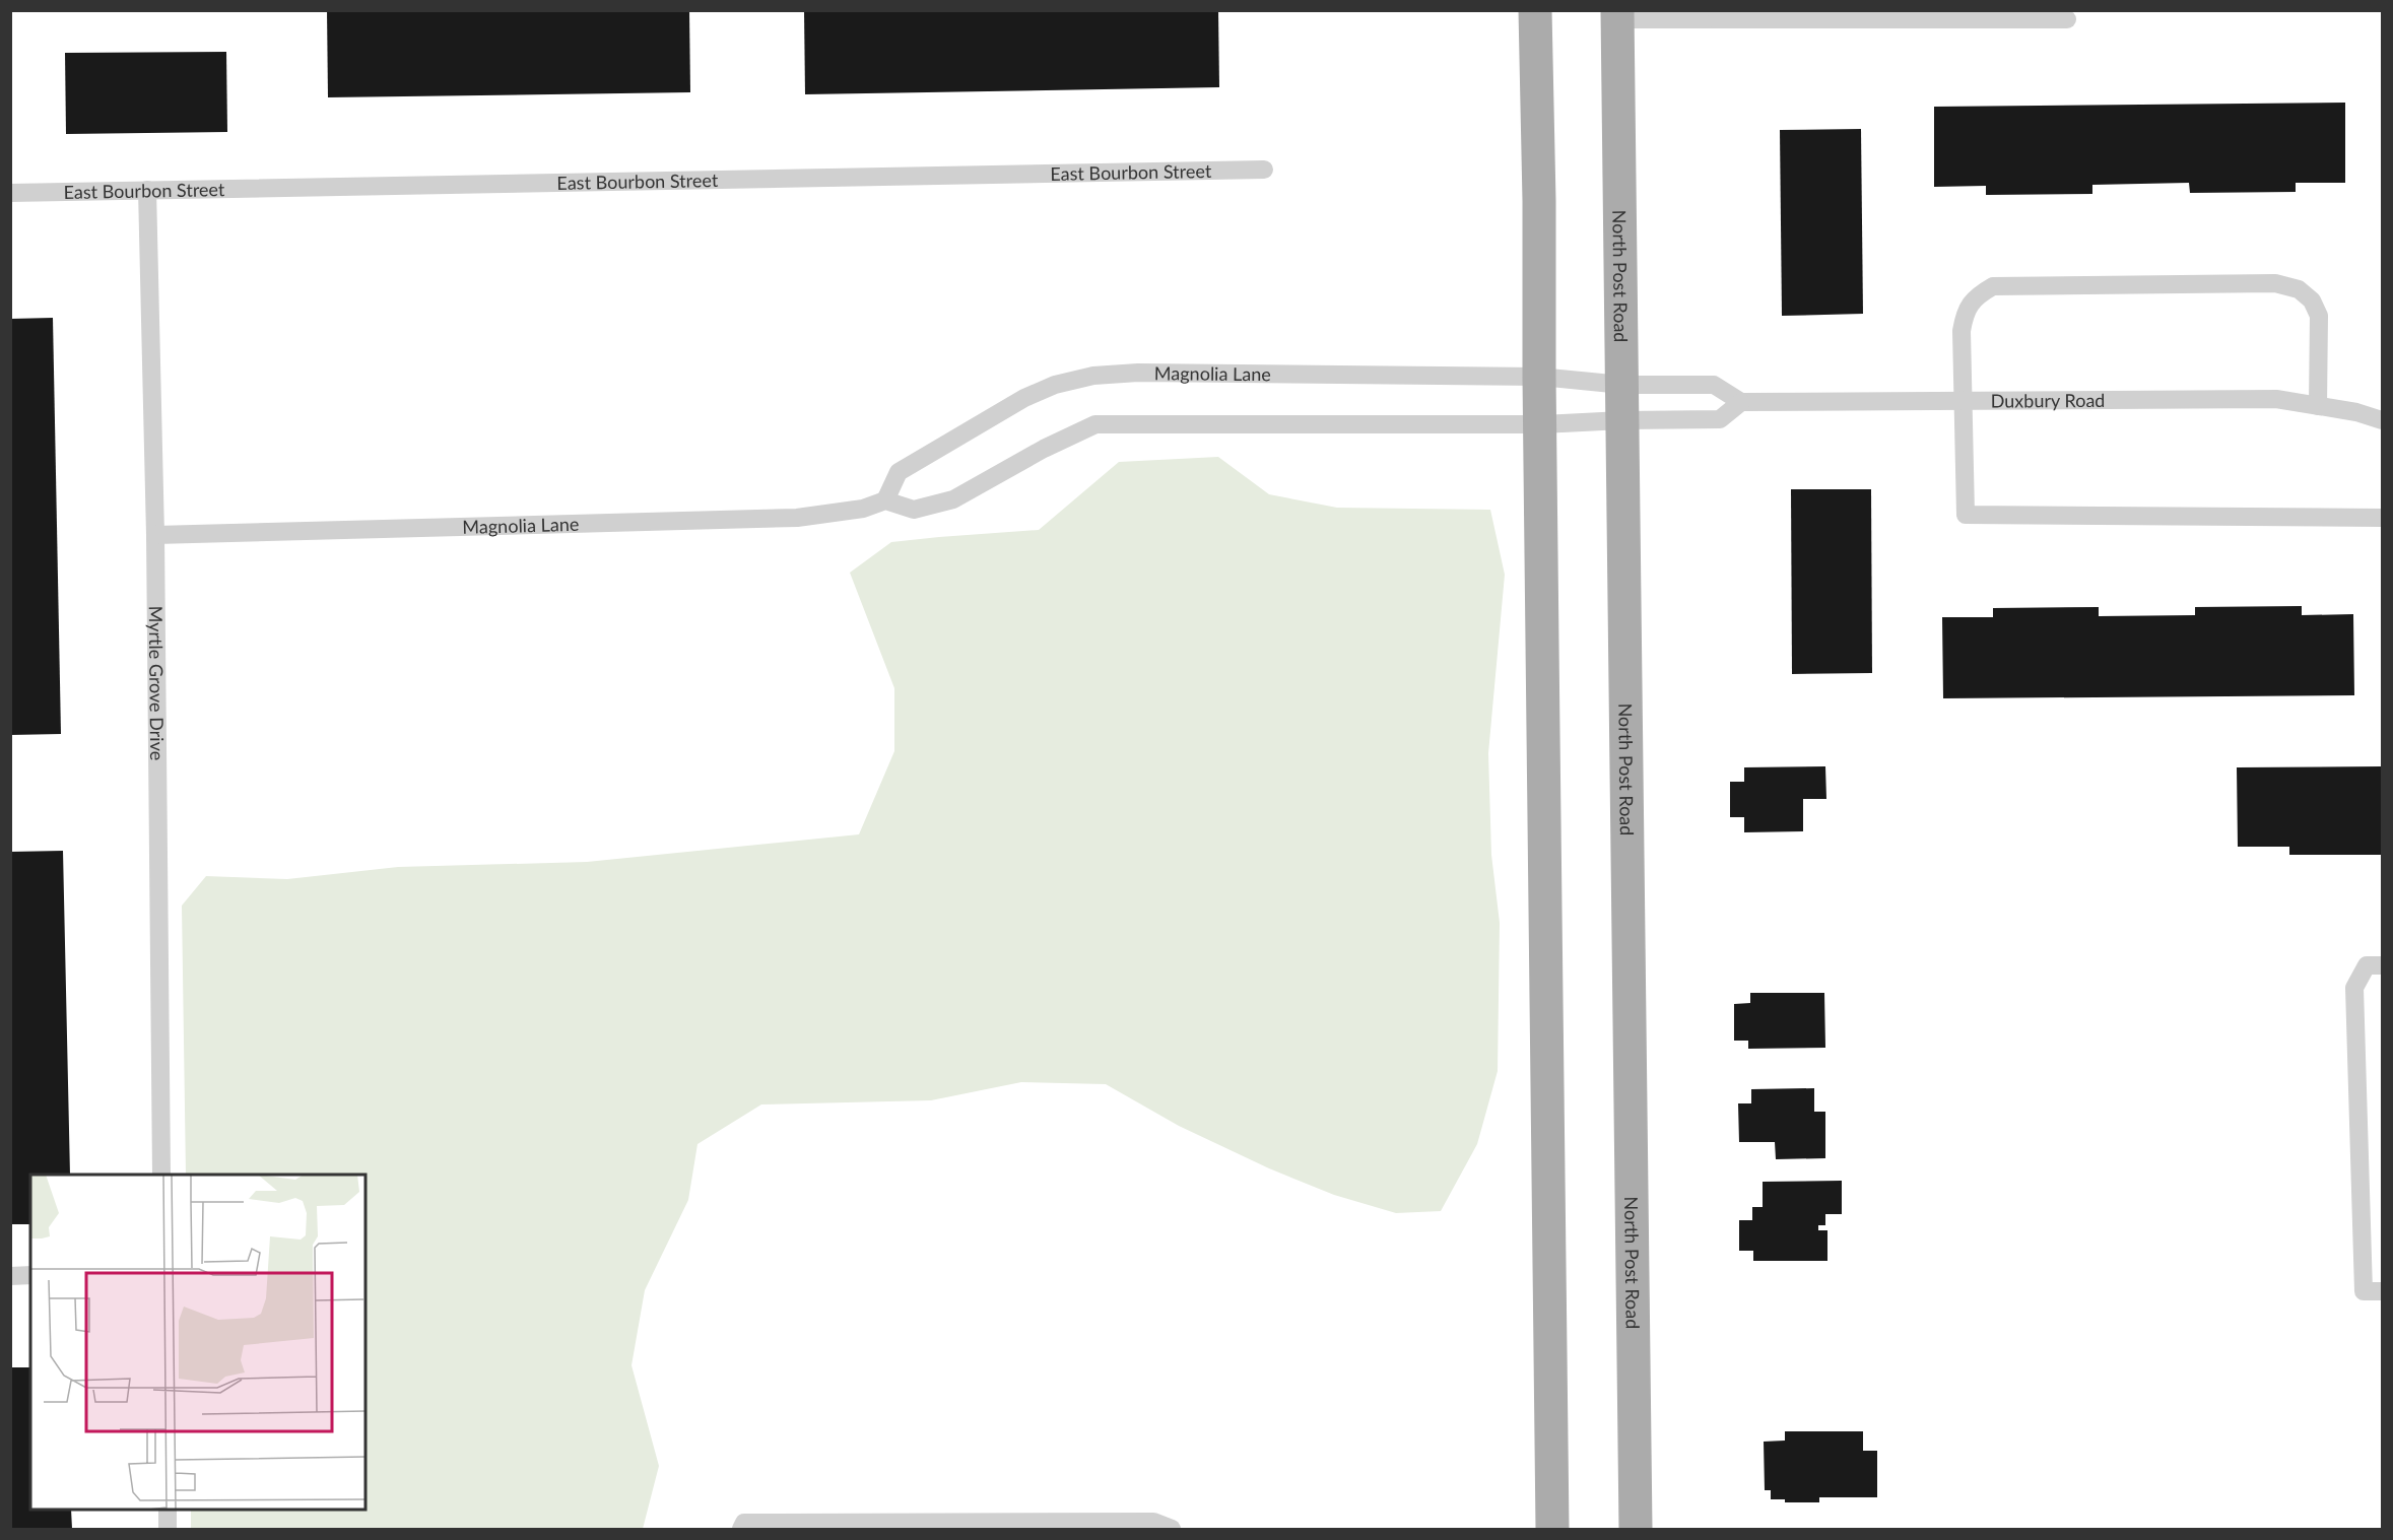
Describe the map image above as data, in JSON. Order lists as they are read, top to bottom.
{
  "streets": {
    "main road": ["North Post Road"],
    "lane": [
      "East Bourbon Street",
      "Magnolia Lane",
      "Duxbury Road",
      "Myrtle Grove Drive"
    ]
  },
  "crossings": [
    ["East Bourbon Street", "Myrtle Grove Drive"],
    ["North Post Road", "Magnolia Lane"],
    ["Magnolia Lane", "Myrtle Grove Drive"]
  ]
}
